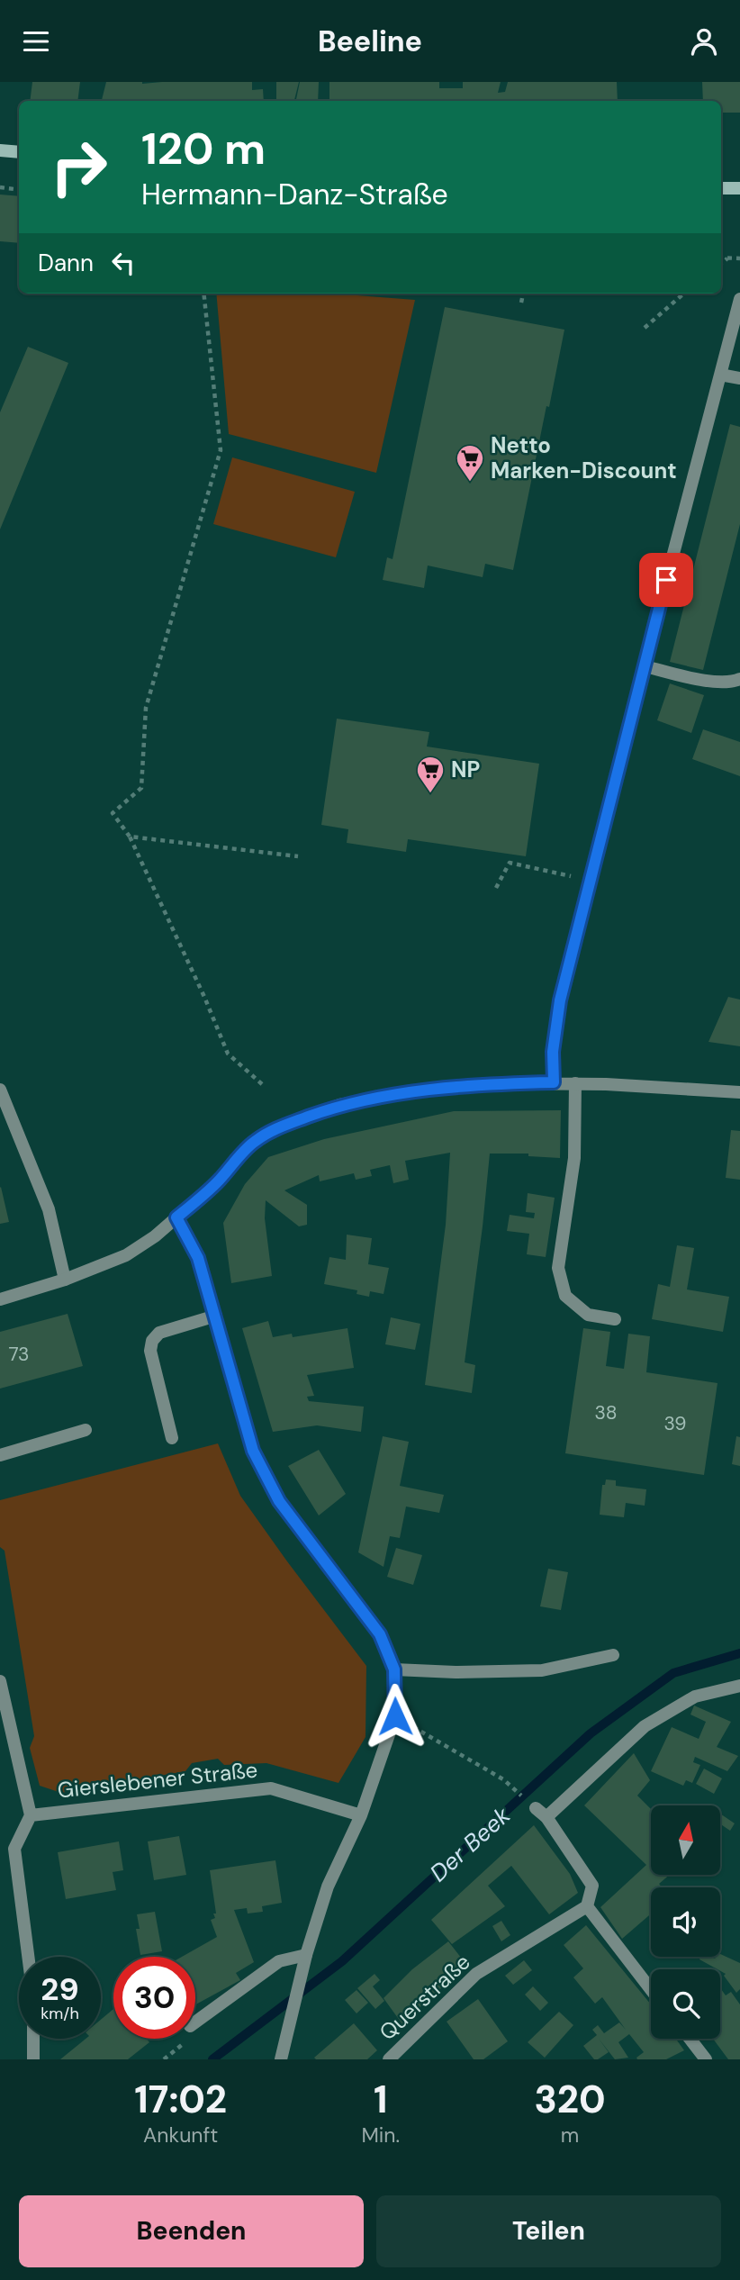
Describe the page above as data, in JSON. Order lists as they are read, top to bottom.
{
  "streets": {
    "street": ["Gierslebener Straße", "Querstraße"]
  },
  "water": ["Der Beek"],
  "places": {
    "supermarket": ["Netto Marken-Discount", "NP"]
  },
  "house_numbers": ["73", "38", "39"],
  "north": "top",
  "page": {
    "header": "Beeline",
    "turn": ["120 m", "Hermann-Danz-Straße"],
    "then": "Dann",
    "speed": "29 km/h",
    "limit": "30",
    "eta": [
      "17:02",
      "Ankunft",
      "1",
      "Min.",
      "320",
      "m"
    ],
    "buttons": ["Beenden", "Teilen"]
  }
}
